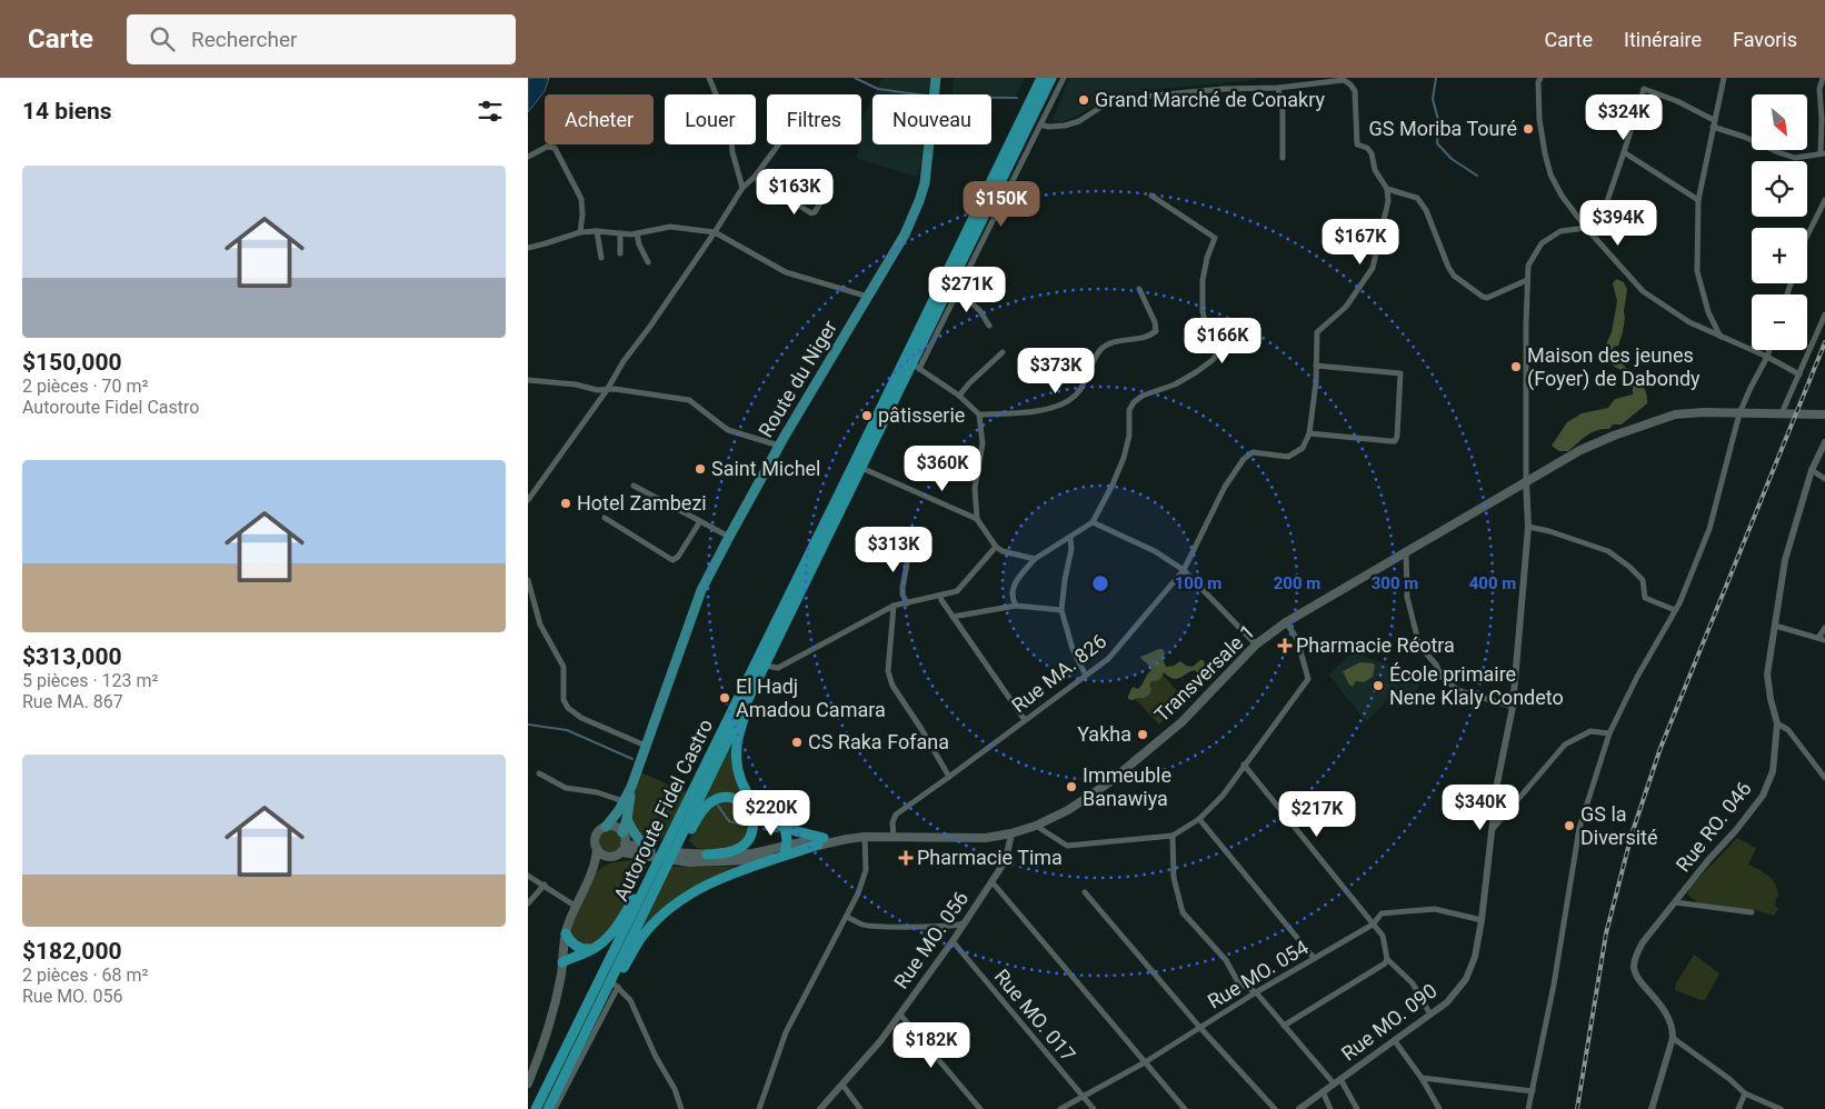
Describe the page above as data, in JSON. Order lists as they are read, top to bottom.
{
  "streets": {
    "highway": ["Autoroute Fidel Castro"],
    "main road": ["Route du Niger", "Transversale 1"],
    "street": [
      "Rue MA. 826",
      "Rue RO. 046",
      "Rue MO. 056",
      "Rue MO. 054",
      "Rue MO. 017",
      "Rue MO. 090"
    ]
  },
  "crossings": [
    ["Route du Niger", "Transversale 1"],
    ["Rue MA. 826", "Transversale 1"],
    ["Transversale 1", "Rue MO. 056"],
    ["Transversale 1", "Rue MO. 090"],
    ["Rue MO. 056", "Rue MO. 017"],
    ["Rue MO. 054", "Rue MO. 017"],
    ["Rue MO. 054", "Rue MO. 090"]
  ],
  "places": {
    "other": [
      "Grand Marché de Conakry",
      "GS Moriba Touré",
      "Maison des jeunes (Foyer) de Dabondy",
      "pâtisserie",
      "Saint Michel",
      "Hotel Zambezi",
      "École primaire Nene Klaly Condeto",
      "El Hadj Amadou Camara",
      "Yakha",
      "CS Raka Fofana",
      "Immeuble Banawiya",
      "GS la Diversité"
    ],
    "health": ["Pharmacie Réotra", "Pharmacie Tima"]
  },
  "north": "bottom right",
  "page": {
    "header": "Carte",
    "search": "Rechercher",
    "nav": ["Carte", "Itinéraire", "Favoris"],
    "heading": "14 biens",
    "map_buttons": ["+", "−"],
    "price": [
      "$324K",
      "$163K",
      "$150K",
      "$394K",
      "$167K",
      "$271K",
      "$166K",
      "$373K",
      "$360K",
      "$313K",
      "$340K",
      "$220K",
      "$217K",
      "$182K"
    ],
    "chip": [
      "Acheter",
      "Louer",
      "Filtres",
      "Nouveau"
    ],
    "list": [
      {
        "name": "$150,000",
        "note": "2 pièces · 70 m² · Autoroute Fidel Castro"
      },
      {
        "name": "$313,000",
        "note": "5 pièces · 123 m² · Rue MA. 867"
      },
      {
        "name": "$182,000",
        "note": "2 pièces · 68 m² · Rue MO. 056"
      }
    ]
  },
  "rings": [
    "100 m",
    "200 m",
    "300 m",
    "400 m"
  ]
}
